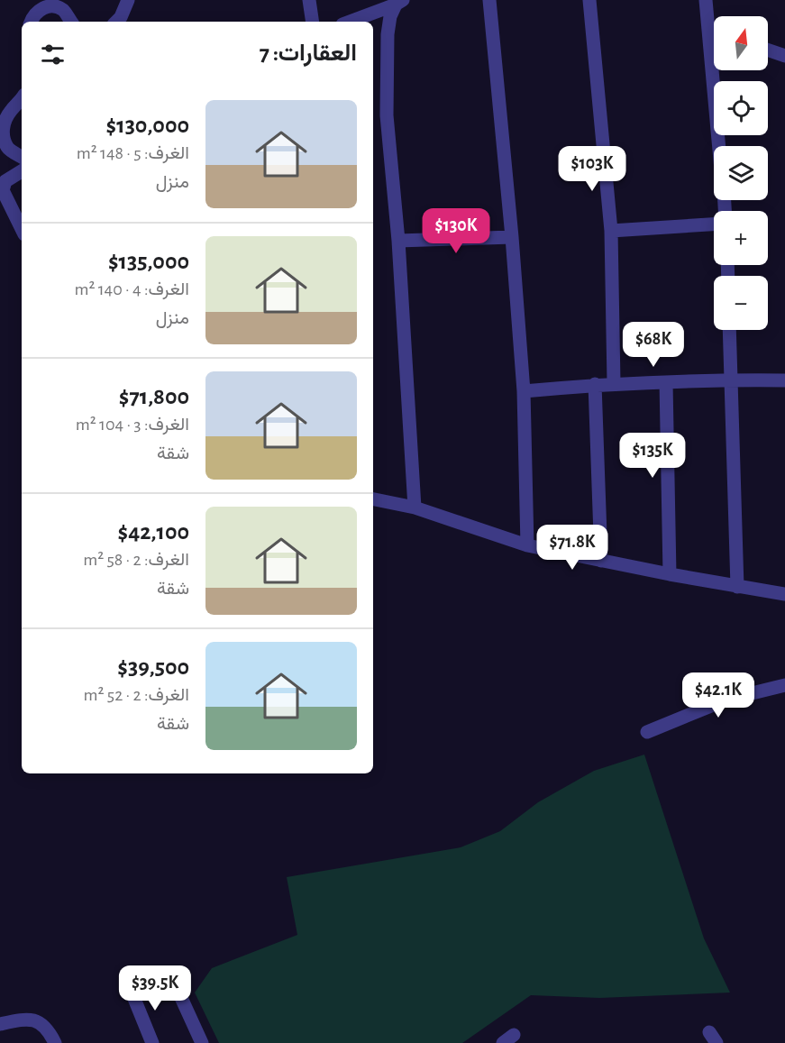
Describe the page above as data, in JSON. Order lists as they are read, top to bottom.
{
  "north": "top",
  "page": {
    "map_buttons": ["+", "−"],
    "heading": "العقارات: 7",
    "list": [
      {
        "name": "$130,000",
        "note": "الغرف: 5 · 148 m² · منزل"
      },
      {
        "name": "$135,000",
        "note": "الغرف: 4 · 140 m² · منزل"
      },
      {
        "name": "$71,800",
        "note": "الغرف: 3 · 104 m² · شقة"
      },
      {
        "name": "$42,100",
        "note": "الغرف: 2 · 58 m² · شقة"
      },
      {
        "name": "$39,500",
        "note": "الغرف: 2 · 52 m² · شقة"
      }
    ],
    "price": [
      "$103K",
      "$130K",
      "$68K",
      "$135K",
      "$71.8K",
      "$42.1K",
      "$39.5K"
    ]
  }
}
